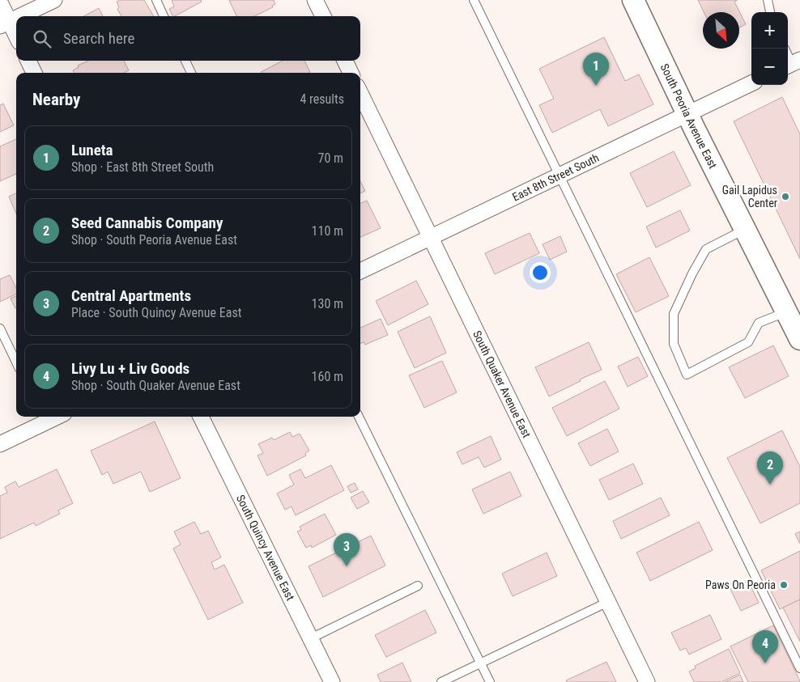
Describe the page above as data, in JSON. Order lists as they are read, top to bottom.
{
  "streets": {
    "main road": ["South Peoria Avenue East"],
    "street": ["East 8th Street South", "South Quaker Avenue East", "South Quincy Avenue East"]
  },
  "crossings": [
    ["South Peoria Avenue East", "East 8th Street South"],
    ["East 8th Street South", "South Quaker Avenue East"]
  ],
  "places": ["Gail Lapidus Center", "Paws On Peoria"],
  "north": "bottom right",
  "page": {
    "map_buttons": ["+", "−"],
    "search": "Search here",
    "pins": [
      "1",
      "2",
      "3",
      "4"
    ],
    "heading": ["Nearby", "4 results"],
    "list": [
      {
        "mark": "1",
        "name": "Luneta",
        "note": "Shop · East 8th Street South",
        "value": "70 m"
      },
      {
        "mark": "2",
        "name": "Seed Cannabis Company",
        "note": "Shop · South Peoria Avenue East",
        "value": "110 m"
      },
      {
        "mark": "3",
        "name": "Central Apartments",
        "note": "Place · South Quincy Avenue East",
        "value": "130 m"
      },
      {
        "mark": "4",
        "name": "Livy Lu + Liv Goods",
        "note": "Shop · South Quaker Avenue East",
        "value": "160 m"
      }
    ]
  }
}
